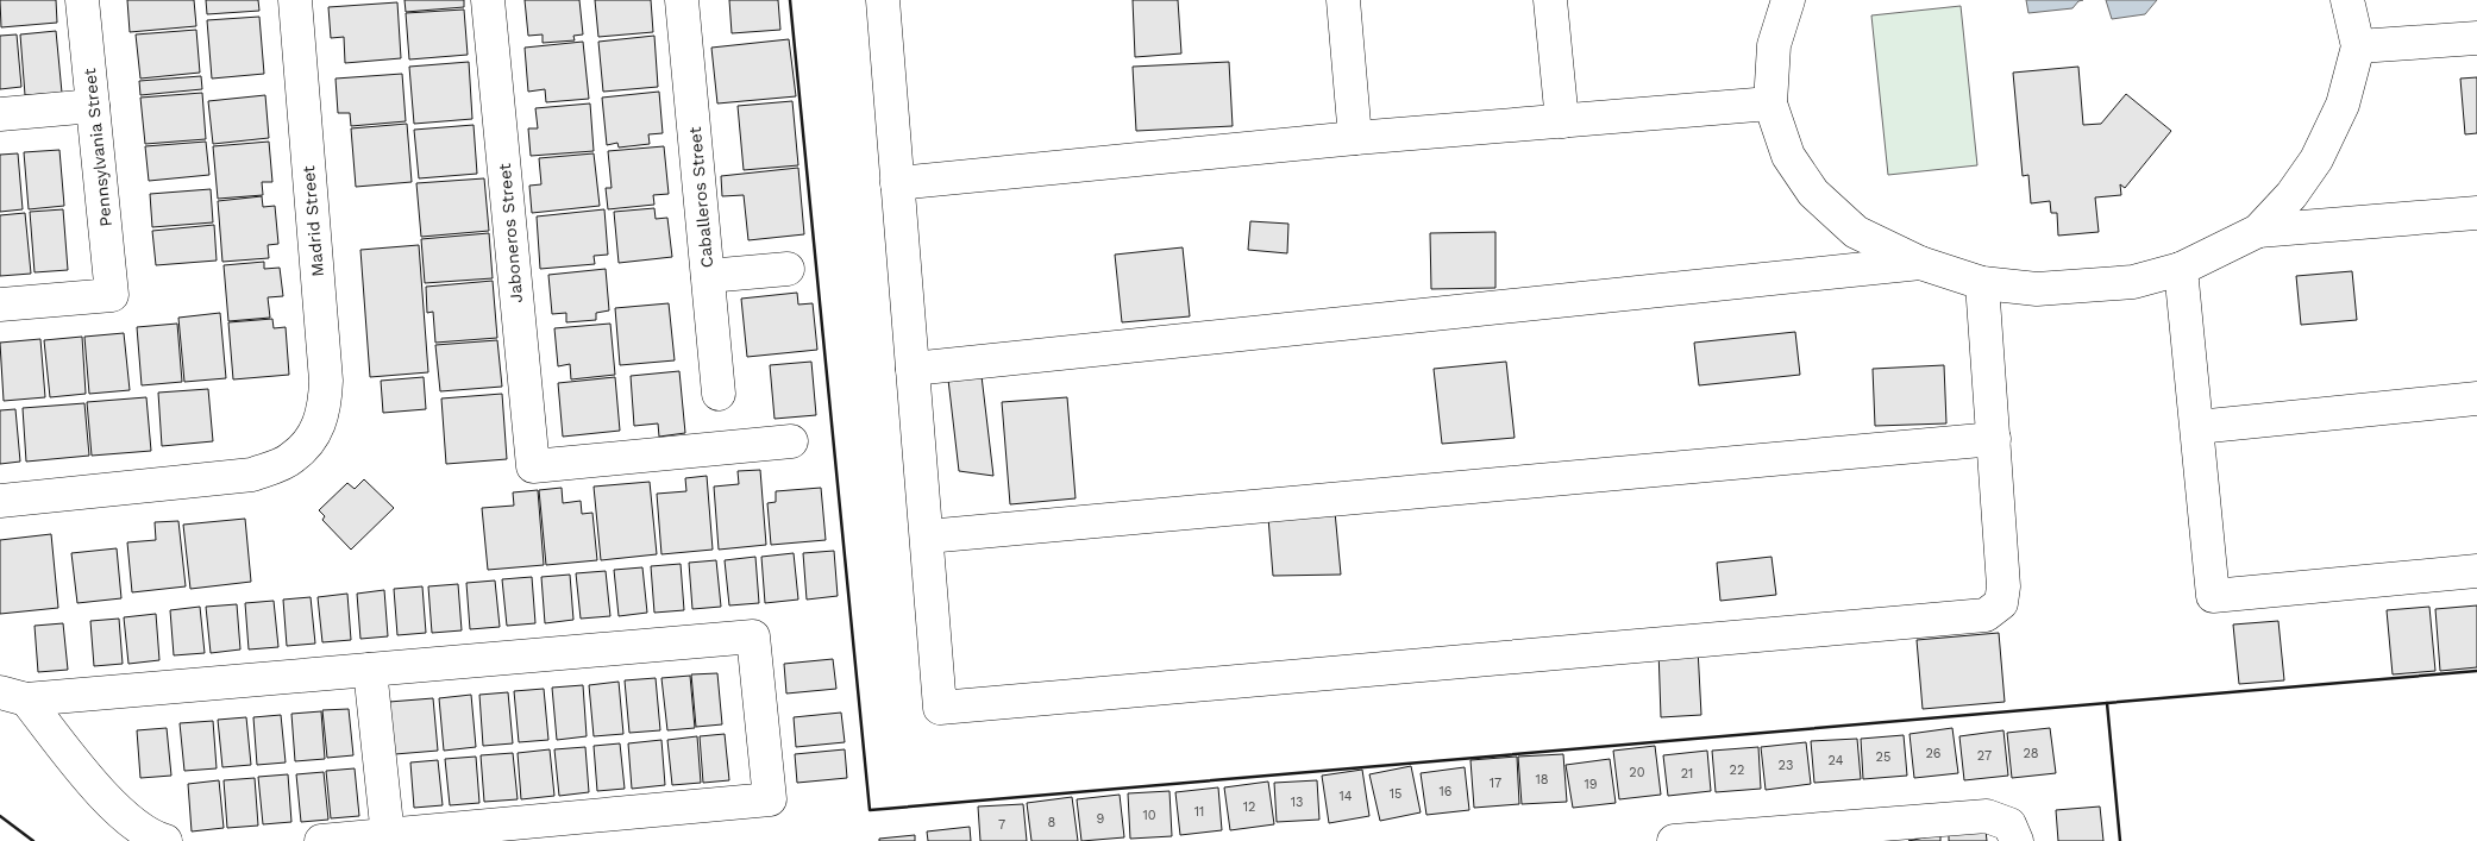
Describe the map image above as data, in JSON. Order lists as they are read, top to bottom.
{
  "streets": {
    "street": [
      "Pennsylvania Street",
      "Caballeros Street",
      "Madrid Street",
      "Jaboneros Street"
    ]
  },
  "house_numbers": [
    "26",
    "28",
    "27",
    "25",
    "24",
    "23",
    "22",
    "20",
    "21",
    "18",
    "17",
    "19",
    "16",
    "15",
    "14",
    "13",
    "12",
    "11",
    "10",
    "9",
    "8",
    "7"
  ]
}
